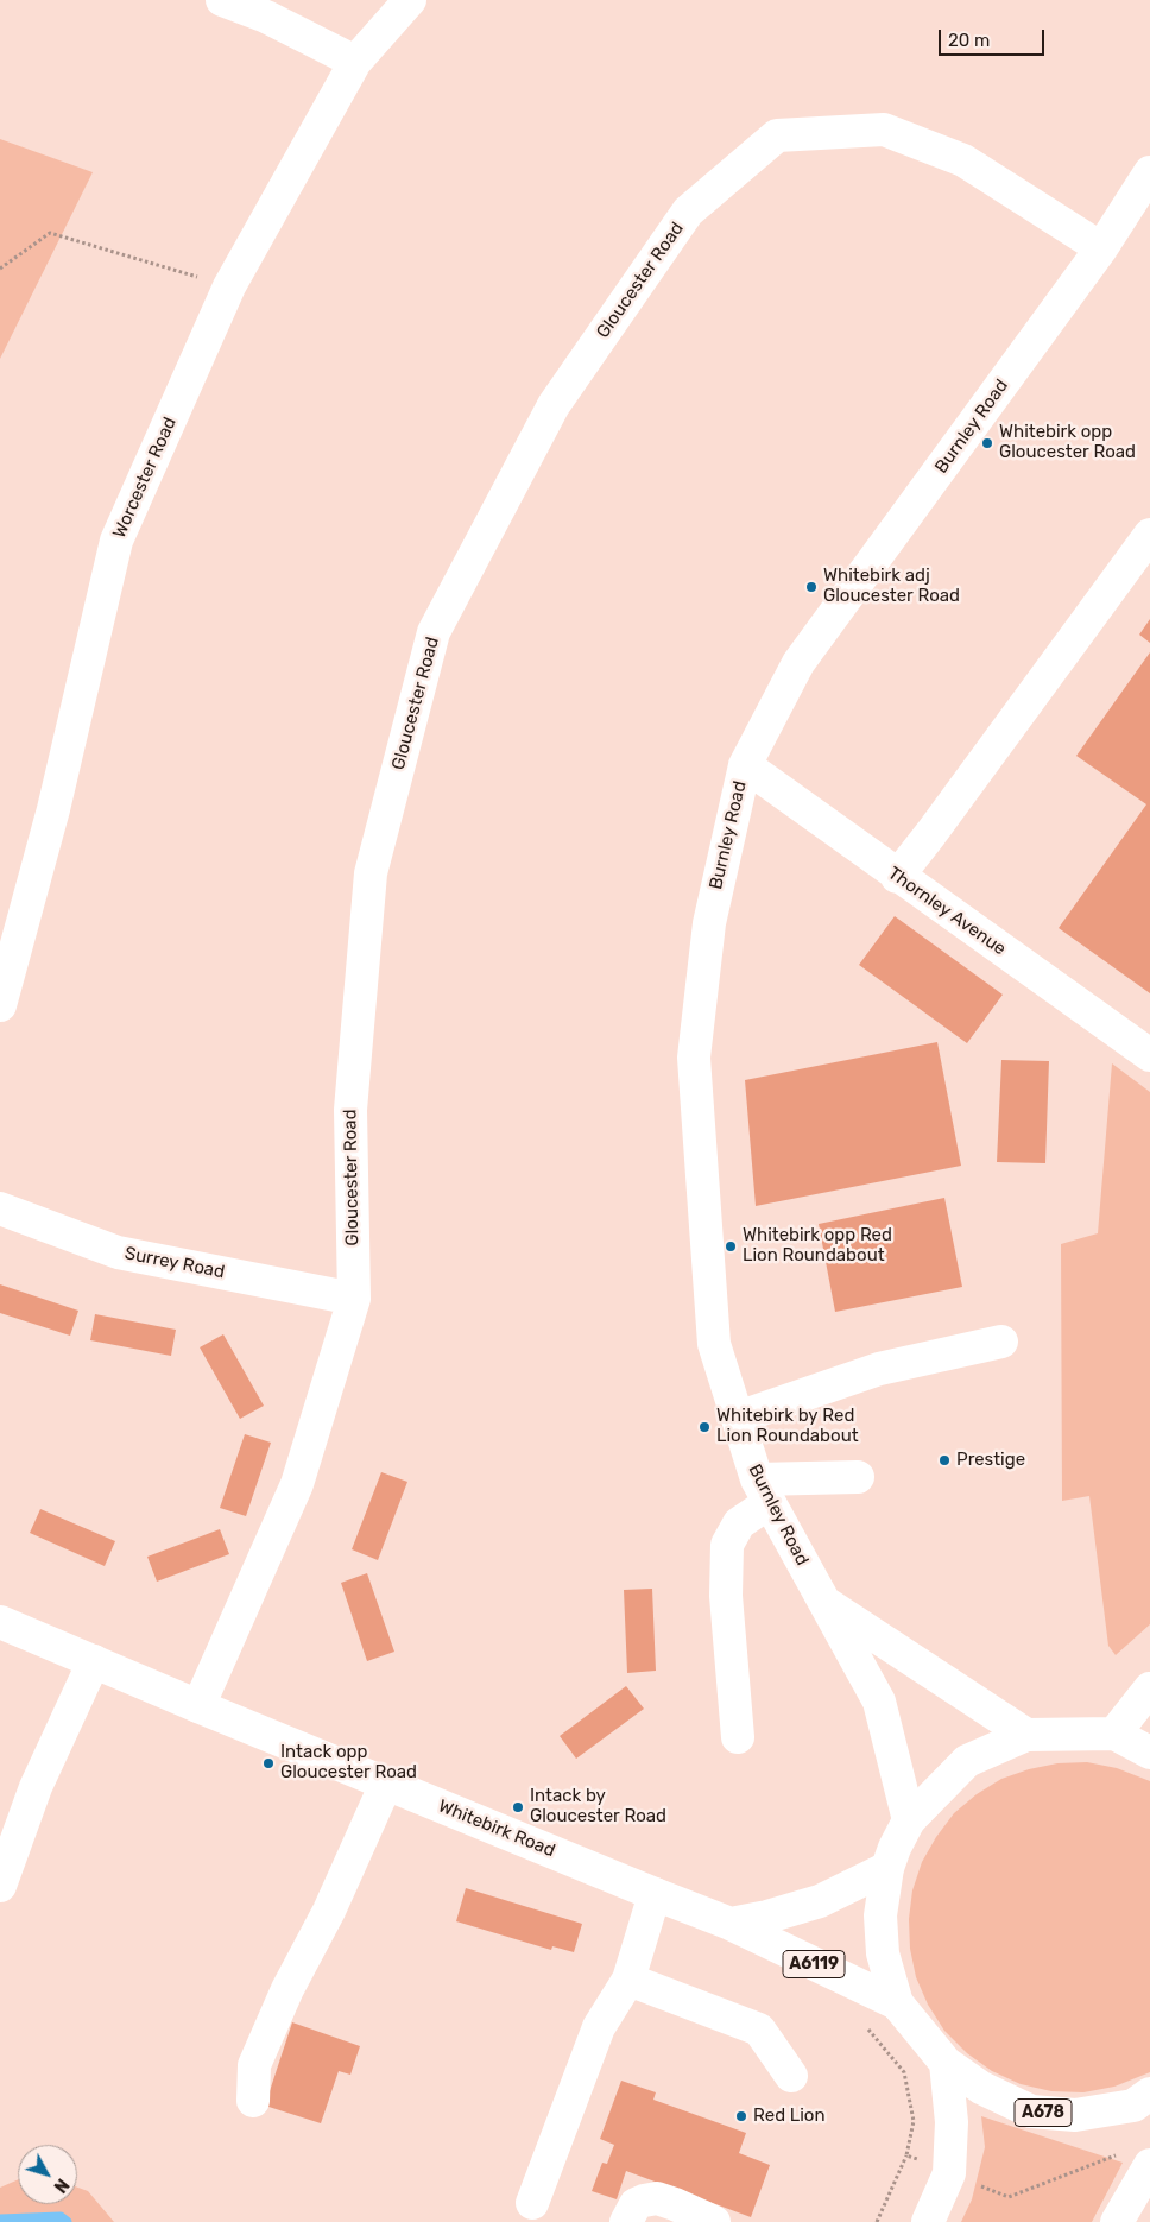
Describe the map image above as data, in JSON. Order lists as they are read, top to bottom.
{
  "streets": {
    "main road": [
      "Gloucester Road",
      "Burnley Road",
      "Worcester Road",
      "Thornley Avenue",
      "Surrey Road",
      "Whitebirk Road",
      "A6119",
      "A678"
    ]
  },
  "crossings": [
    ["Gloucester Road", "Burnley Road"],
    ["Gloucester Road", "Surrey Road"],
    ["Gloucester Road", "Whitebirk Road"],
    ["Burnley Road", "Thornley Avenue"],
    ["Burnley Road", "A678"],
    ["Whitebirk Road", "A678"]
  ],
  "places": [
    "Whitebirk opp Gloucester Road",
    "Whitebirk adj Gloucester Road",
    "Whitebirk opp Red Lion Roundabout",
    "Whitebirk by Red Lion Roundabout",
    "Prestige",
    "Intack opp Gloucester Road",
    "Intack by Gloucester Road",
    "Red Lion"
  ],
  "scale_bar": "20 m",
  "north": "bottom right"
}
